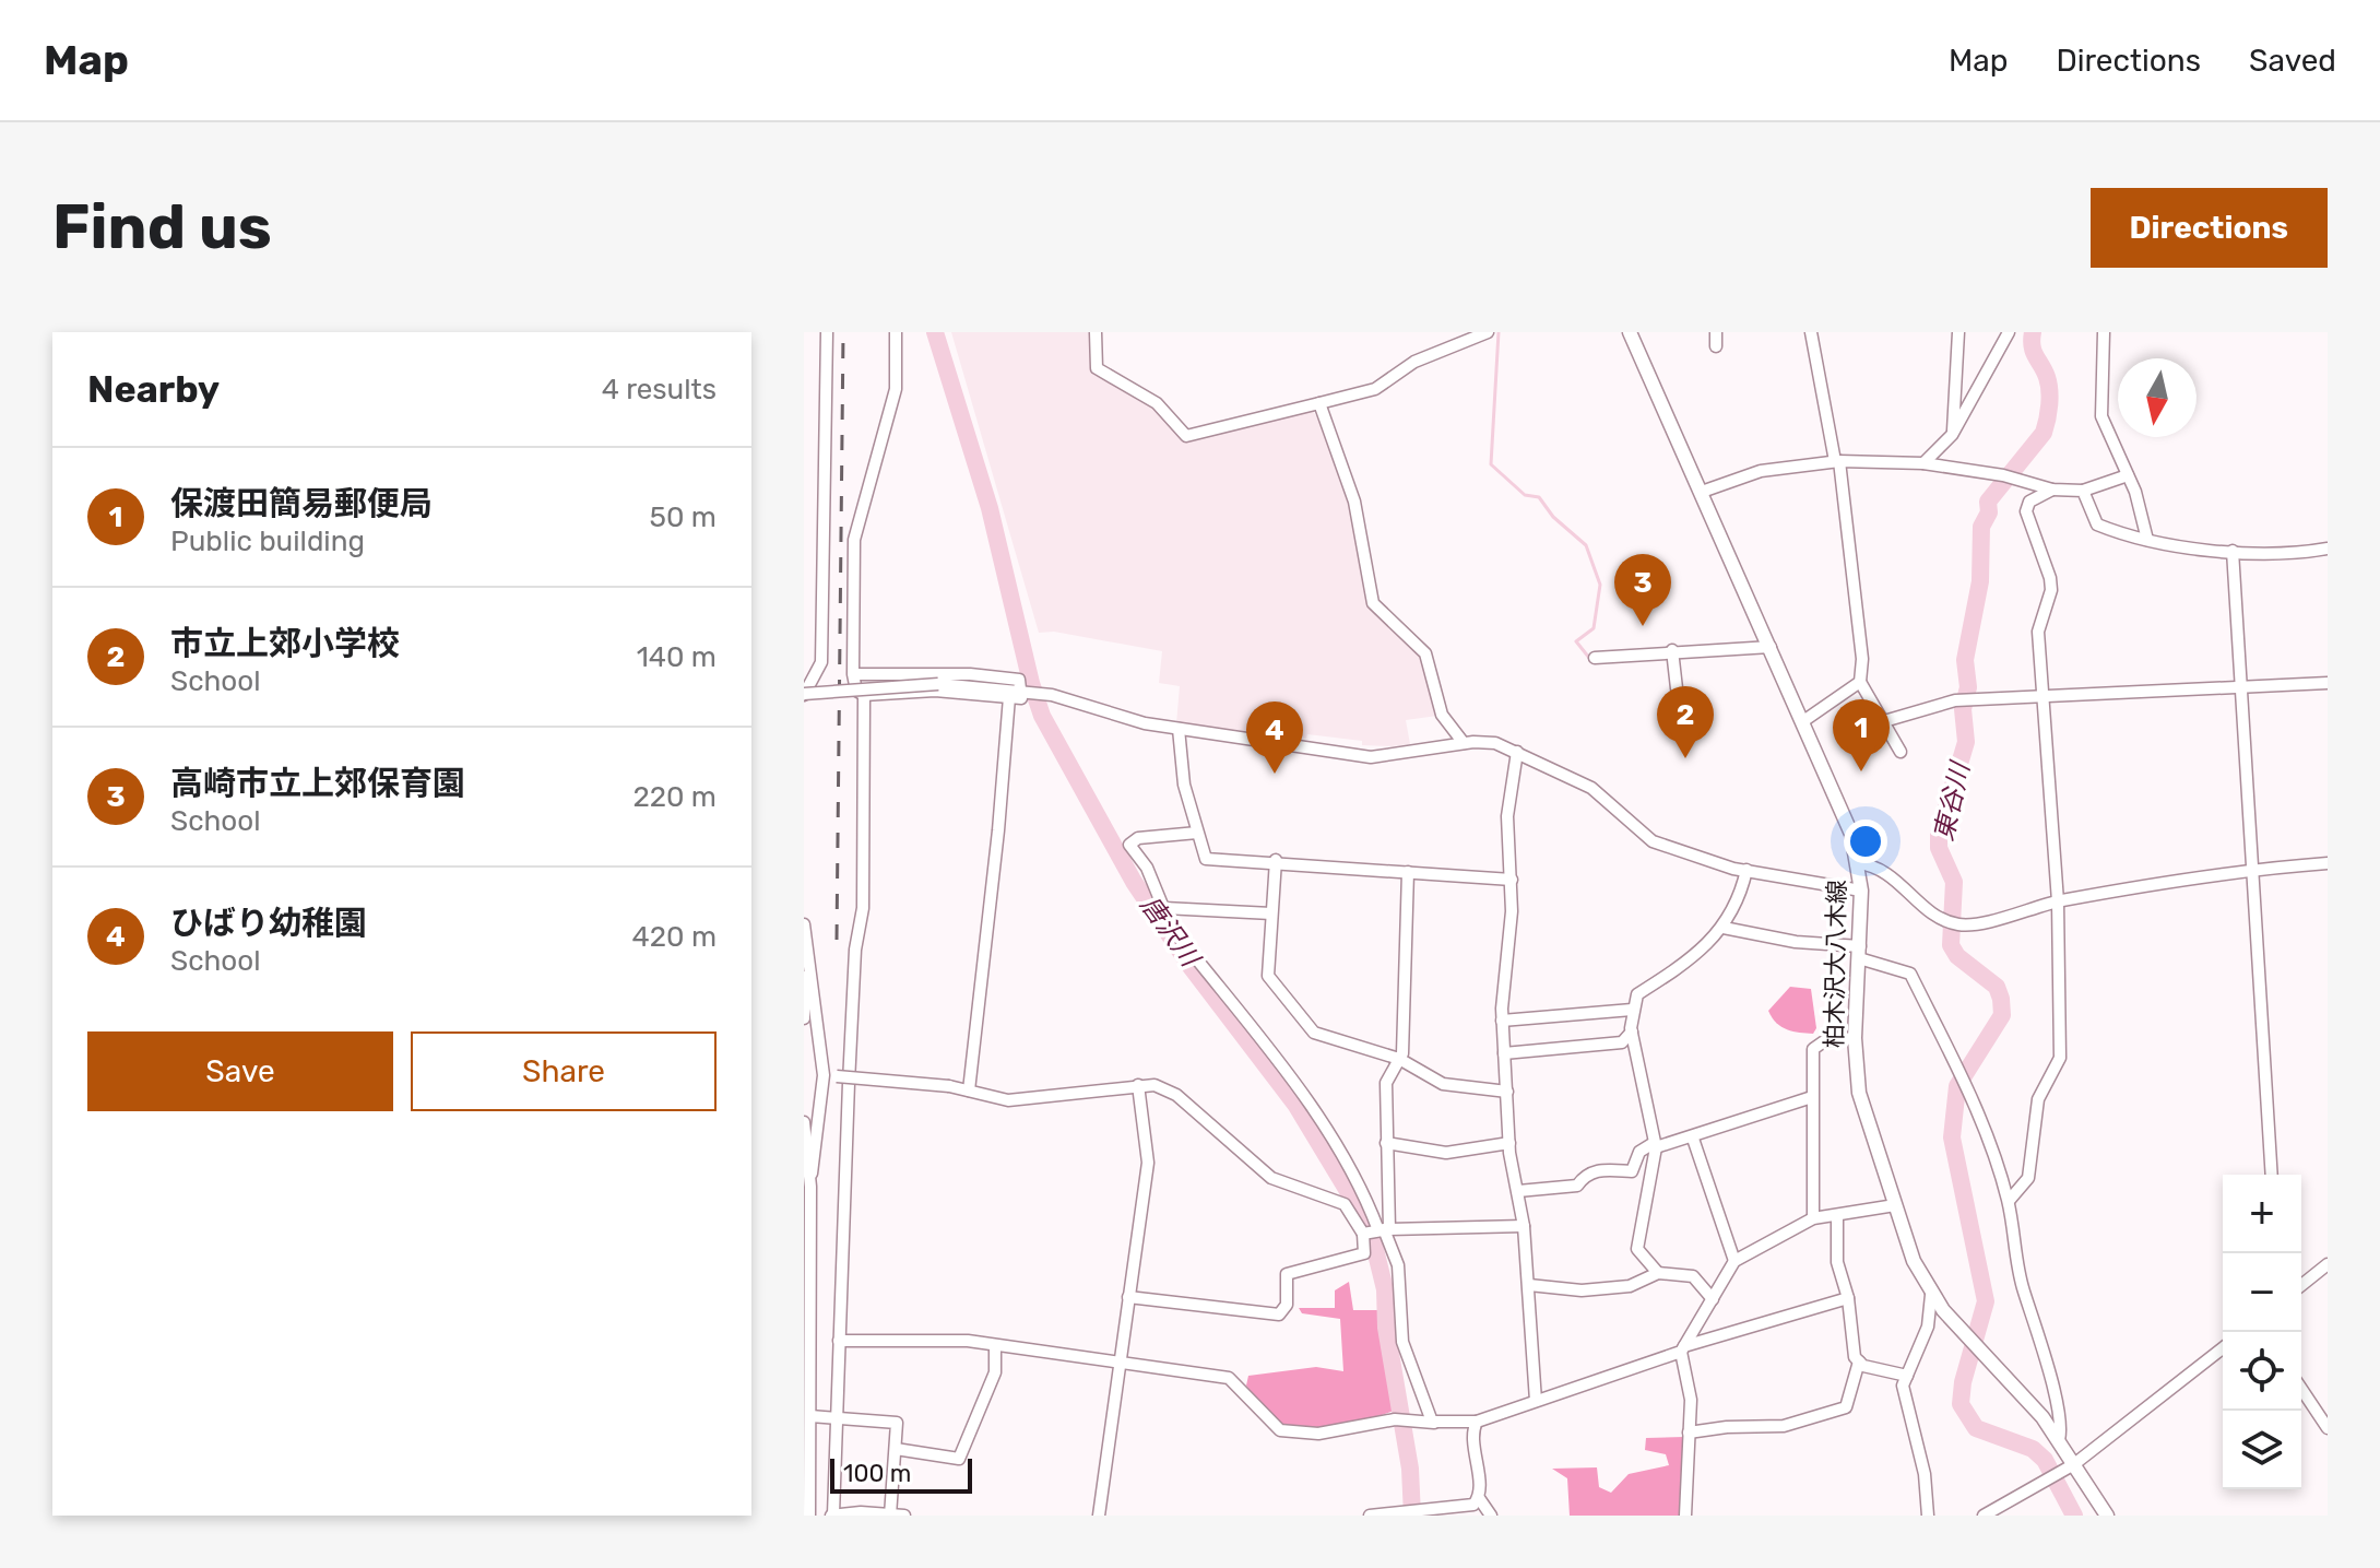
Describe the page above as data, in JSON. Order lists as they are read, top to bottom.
{
  "streets": {
    "main road": ["柏木沢大八木線"]
  },
  "water": ["東谷川", "唐沢川"],
  "scale_bar": "100 m",
  "north": "bottom",
  "page": {
    "header": "Map",
    "nav": ["Map", "Directions", "Saved"],
    "buttons": [
      "Directions",
      ["Save", "Share"]
    ],
    "title": "Find us",
    "heading": ["Nearby", "4 results"],
    "list": [
      {
        "mark": "1",
        "name": "保渡田簡易郵便局",
        "note": "Public building",
        "value": "50 m"
      },
      {
        "mark": "2",
        "name": "市立上郊小学校",
        "note": "School",
        "value": "140 m"
      },
      {
        "mark": "3",
        "name": "高崎市立上郊保育園",
        "note": "School",
        "value": "220 m"
      },
      {
        "mark": "4",
        "name": "ひばり幼稚園",
        "note": "School",
        "value": "420 m"
      }
    ],
    "pins": [
      "3",
      "2",
      "1",
      "4"
    ],
    "map_buttons": ["+", "−"],
    "scale": "100 m"
  }
}
